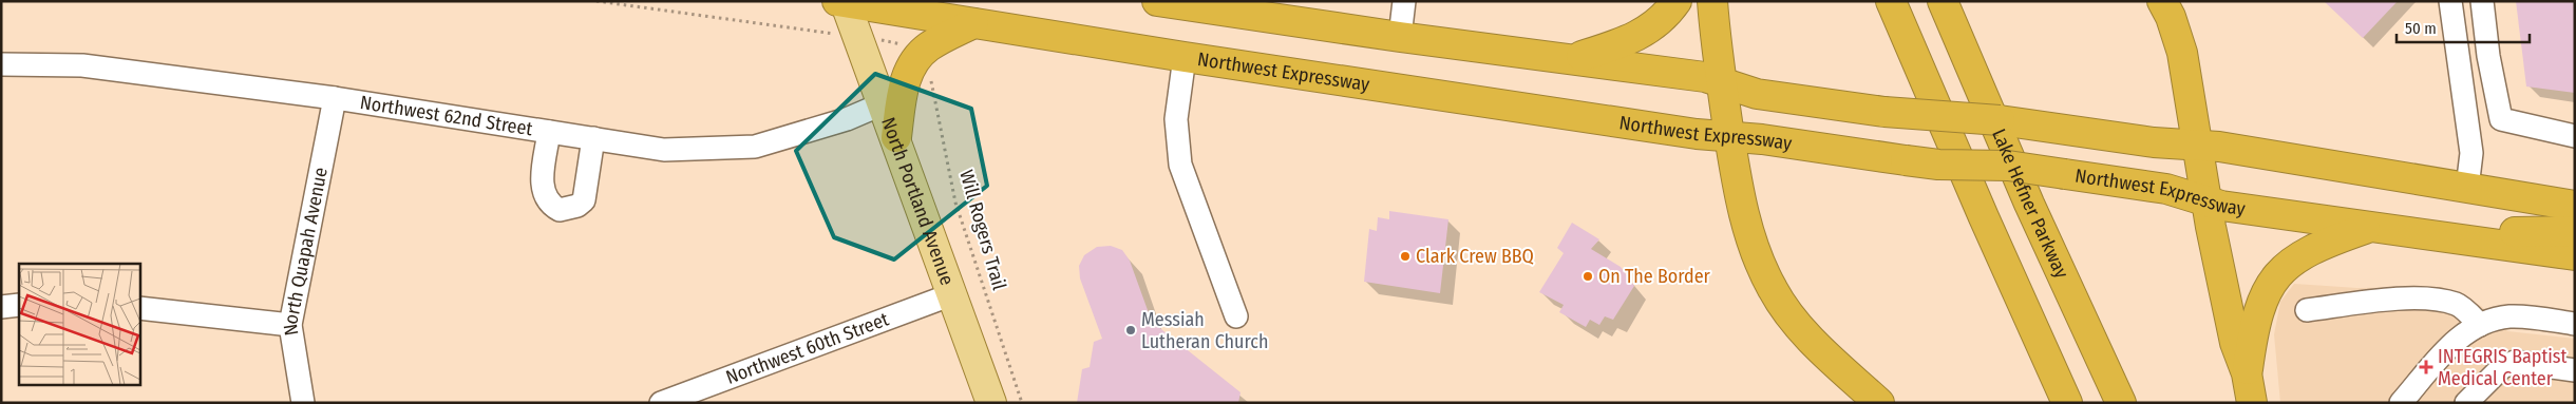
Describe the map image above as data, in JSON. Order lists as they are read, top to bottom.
{
  "streets": {
    "highway": ["Northwest Expressway", "Lake Hefner Parkway"],
    "main road": ["North Portland Avenue"],
    "street": ["Northwest 62nd Street", "North Quapah Avenue", "Northwest 60th Street"],
    "path": ["Will Rogers Trail"]
  },
  "crossings": [
    ["Northwest Expressway", "North Portland Avenue"],
    ["Northwest 62nd Street", "North Portland Avenue"],
    ["Northwest 62nd Street", "North Quapah Avenue"],
    ["North Portland Avenue", "Northwest 60th Street"]
  ],
  "places": {
    "other": ["Clark Crew BBQ", "On The Border", "Messiah Lutheran Church"],
    "health": ["INTEGRIS Baptist Medical Center"]
  },
  "scale_bar": "50 m"
}
